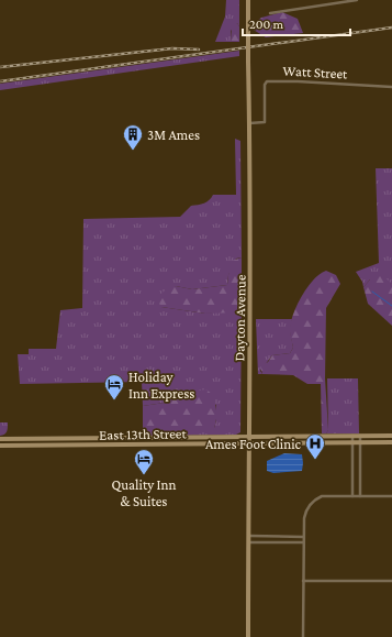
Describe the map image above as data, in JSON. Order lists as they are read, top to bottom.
{
  "streets": {
    "main road": ["Dayton Avenue", "East 13th Street"],
    "street": ["Watt Street"]
  },
  "crossings": [
    ["Watt Street", "Dayton Avenue"],
    ["Dayton Avenue", "East 13th Street"]
  ],
  "places": {
    "building": ["3M Ames"],
    "hotel": ["Holiday Inn Express", "Quality Inn & Suites"],
    "hospital": ["Ames Foot Clinic"]
  },
  "scale_bar": "200 m"
}
